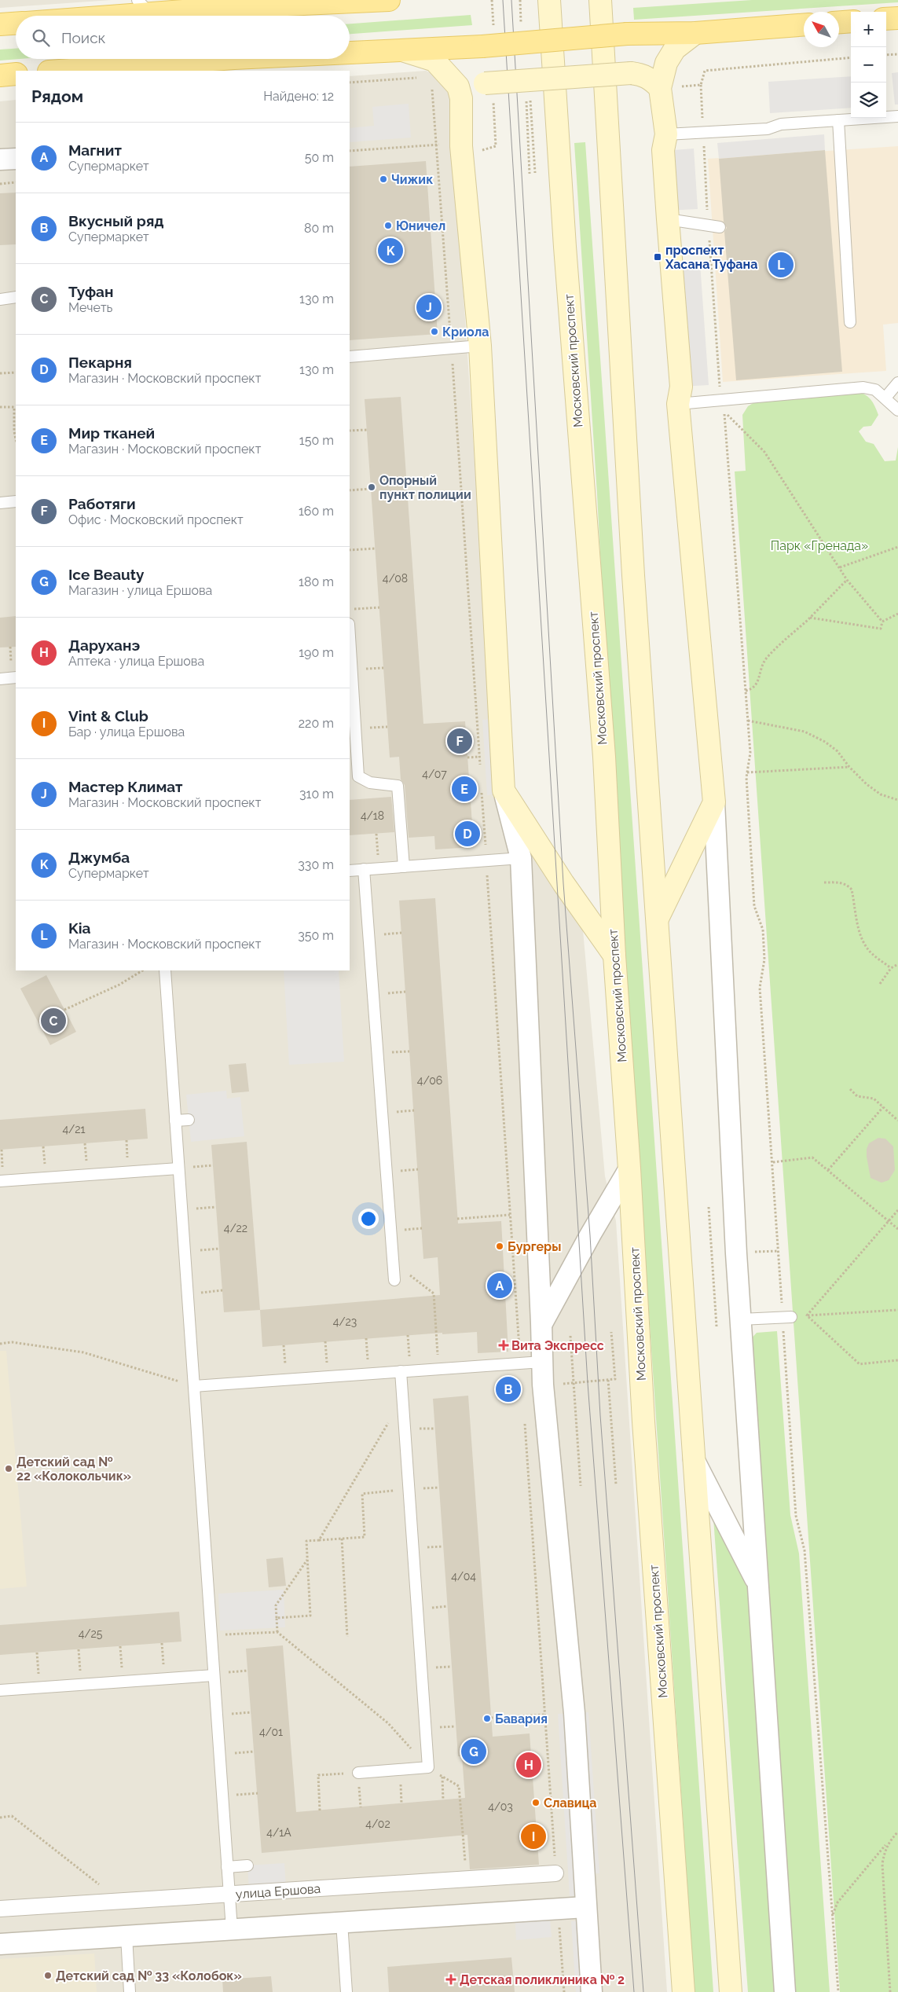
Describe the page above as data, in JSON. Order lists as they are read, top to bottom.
{
  "streets": {
    "main road": ["Московский проспект"],
    "street": ["улица Ершова"]
  },
  "parks": ["Парк «Гренада»"],
  "places": {
    "other": [
      "Чижик",
      "Юничел",
      "Криола",
      "Опорный пункт полиции",
      "Бургеры",
      "Детский сад № 22 «Колокольчик»",
      "Бавария",
      "Славица",
      "Детский сад № 33 «Колобок»"
    ],
    "transit": ["проспект Хасана Туфана"],
    "health": ["Вита Экспресс", "Детская поликлиника № 2"]
  },
  "house_numbers": [
    "4/08",
    "4/07",
    "4/18",
    "4/06",
    "4/21",
    "4/22",
    "4/23",
    "4/04",
    "4/25",
    "4/01",
    "4/03",
    "4/02",
    "4/1А"
  ],
  "north": "top left",
  "page": {
    "map_buttons": ["+", "−"],
    "search": "Поиск",
    "heading": ["Рядом", "Найдено: 12"],
    "list": [
      {
        "mark": "A",
        "name": "Магнит",
        "note": "Супермаркет",
        "value": "50 m"
      },
      {
        "mark": "B",
        "name": "Вкусный ряд",
        "note": "Супермаркет",
        "value": "80 m"
      },
      {
        "mark": "C",
        "name": "Туфан",
        "note": "Мечеть",
        "value": "130 m"
      },
      {
        "mark": "D",
        "name": "Пекарня",
        "note": "Магазин · Московский проспект",
        "value": "130 m"
      },
      {
        "mark": "E",
        "name": "Мир тканей",
        "note": "Магазин · Московский проспект",
        "value": "150 m"
      },
      {
        "mark": "F",
        "name": "Работяги",
        "note": "Офис · Московский проспект",
        "value": "160 m"
      },
      {
        "mark": "G",
        "name": "Ice Beauty",
        "note": "Магазин · улица Ершова",
        "value": "180 m"
      },
      {
        "mark": "H",
        "name": "Даруханэ",
        "note": "Аптека · улица Ершова",
        "value": "190 m"
      },
      {
        "mark": "I",
        "name": "Vint & Club",
        "note": "Бар · улица Ершова",
        "value": "220 m"
      },
      {
        "mark": "J",
        "name": "Мастер Климат",
        "note": "Магазин · Московский проспект",
        "value": "310 m"
      },
      {
        "mark": "K",
        "name": "Джумба",
        "note": "Супермаркет",
        "value": "330 m"
      },
      {
        "mark": "L",
        "name": "Kia",
        "note": "Магазин · Московский проспект",
        "value": "350 m"
      }
    ],
    "pins": [
      "K",
      "L",
      "J",
      "F",
      "E",
      "D",
      "C",
      "A",
      "B",
      "G",
      "H",
      "I"
    ]
  }
}
